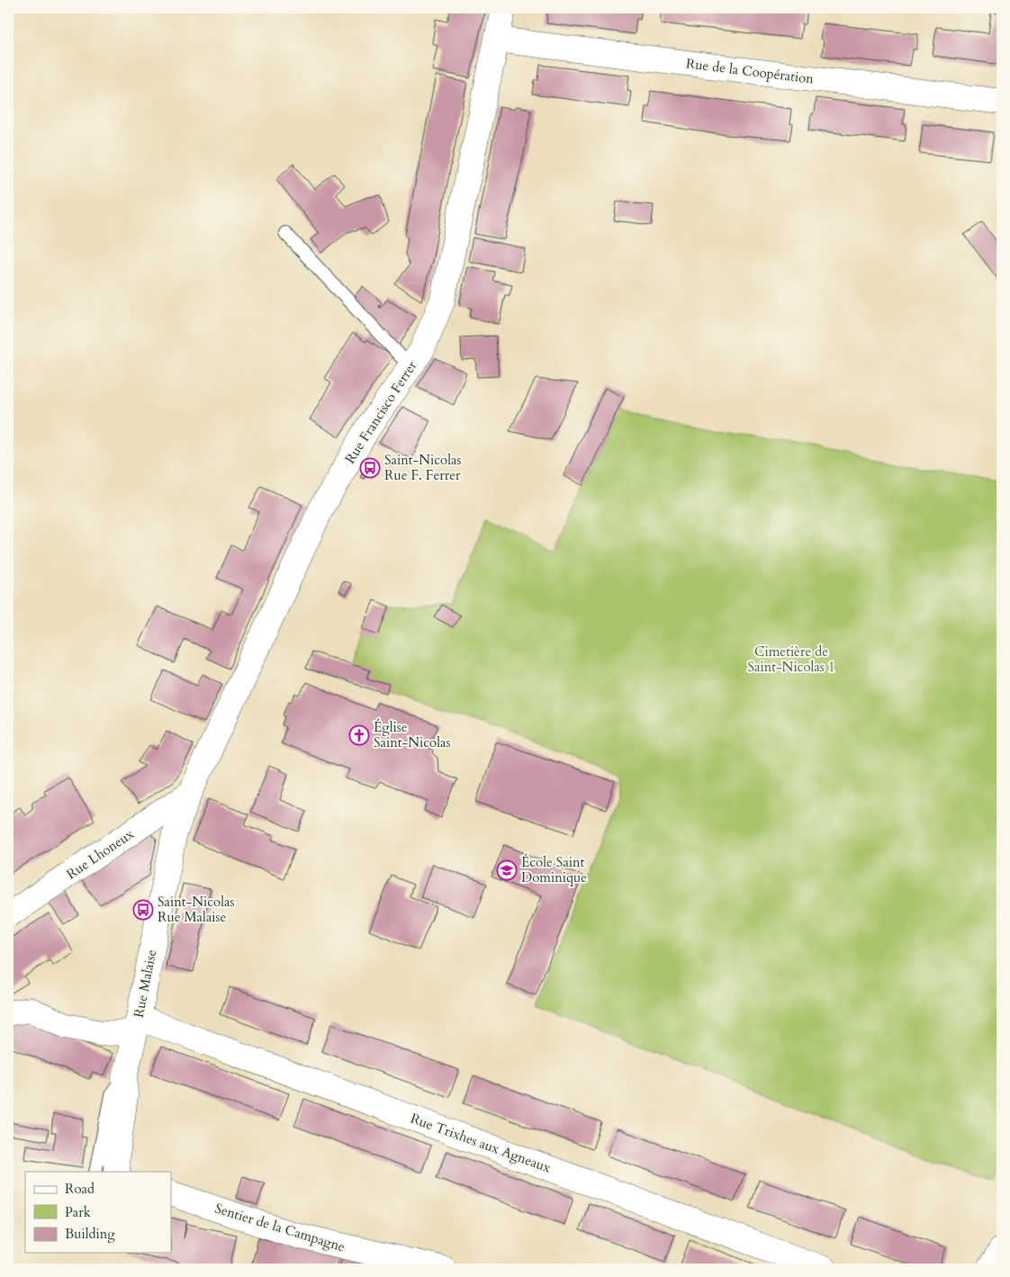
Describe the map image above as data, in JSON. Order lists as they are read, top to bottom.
{
  "streets": {
    "street": [
      "Rue de la Coopération",
      "Rue Francisco Ferrer",
      "Rue Lhoneux",
      "Rue Malaise",
      "Rue Trixhes aux Agneaux",
      "Sentier de la Campagne"
    ]
  },
  "crossings": [
    ["Rue de la Coopération", "Rue Francisco Ferrer"],
    ["Rue Francisco Ferrer", "Rue Lhoneux"],
    ["Rue Francisco Ferrer", "Rue Malaise"],
    ["Rue Lhoneux", "Rue Malaise"],
    ["Rue Malaise", "Rue Trixhes aux Agneaux"]
  ],
  "parks": ["Cimetière de Saint-Nicolas 1"],
  "places": {
    "bus stop": ["Saint-Nicolas Rue F. Ferrer", "Saint-Nicolas Rue Malaise"],
    "church": ["Église Saint-Nicolas"],
    "school or university": ["École Saint Dominique"]
  },
  "legend": ["Road", "Park", "Building"]
}
